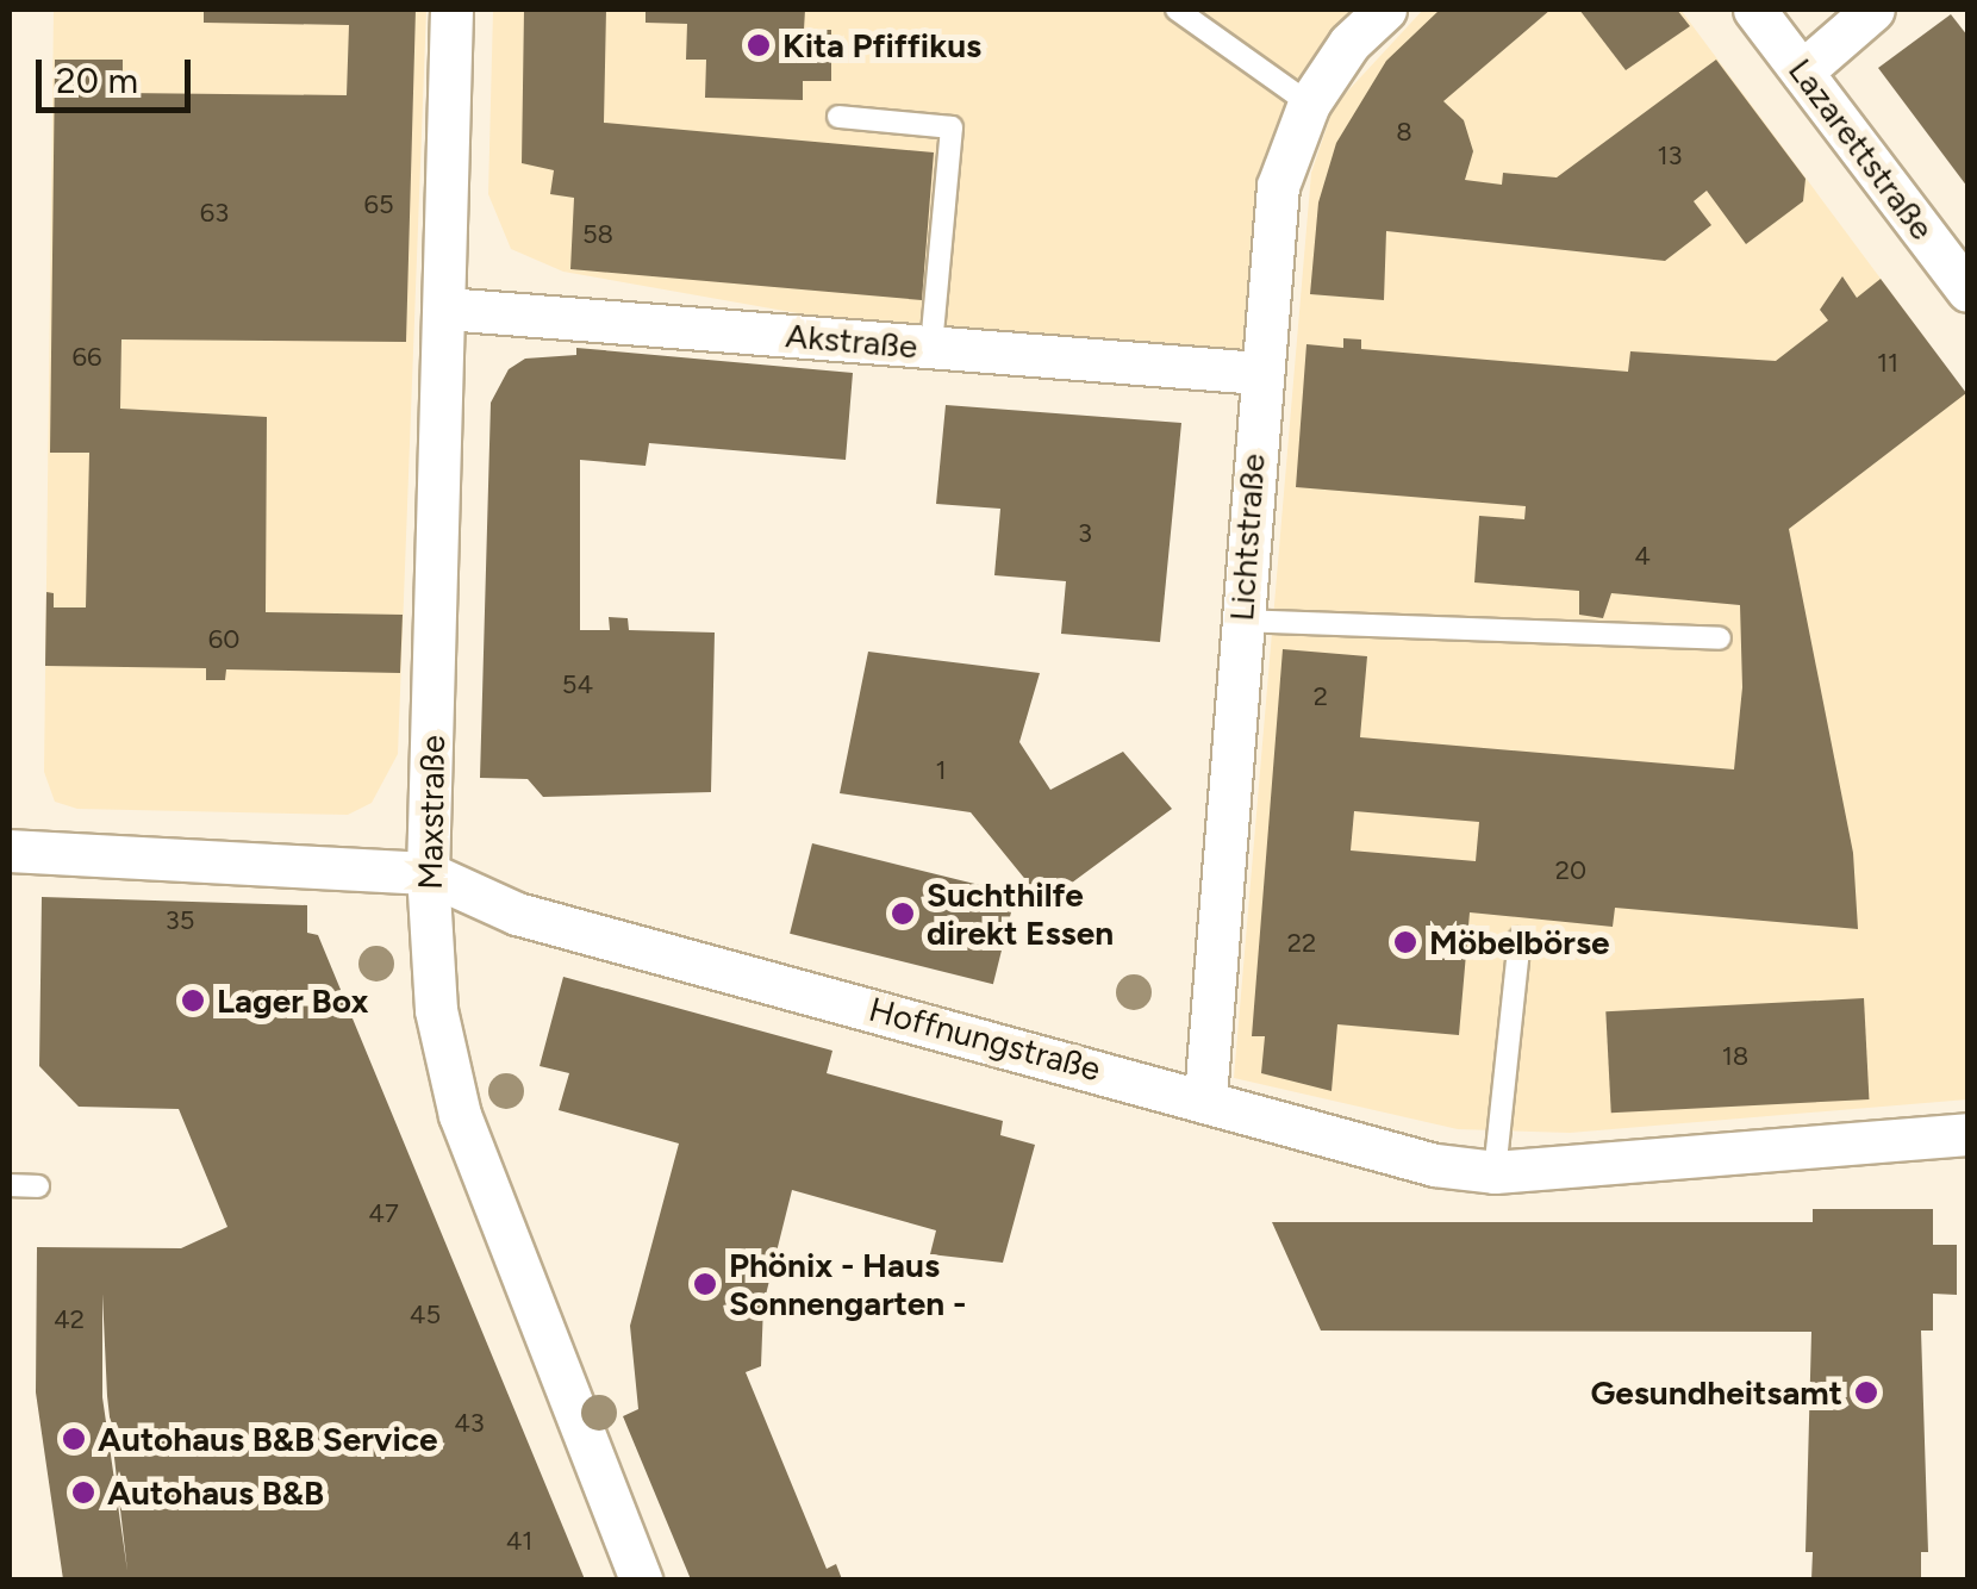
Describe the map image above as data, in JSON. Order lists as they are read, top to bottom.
{
  "streets": {
    "street": [
      "Lazarettstraße",
      "Akstraße",
      "Lichtstraße",
      "Maxstraße",
      "Hoffnungstraße"
    ]
  },
  "crossings": [
    ["Akstraße", "Lichtstraße"],
    ["Akstraße", "Maxstraße"],
    ["Lichtstraße", "Hoffnungstraße"],
    ["Maxstraße", "Hoffnungstraße"]
  ],
  "places": [
    "Kita Pfiffikus",
    "Suchthilfe direkt Essen",
    "Möbelbörse",
    "Lager Box",
    "Phönix - Haus Sonnengarten -",
    "Gesundheitsamt",
    "Autohaus B&B Service",
    "Autohaus B&B"
  ],
  "house_numbers": [
    "8",
    "13",
    "65",
    "63",
    "58",
    "66",
    "11",
    "3",
    "4",
    "60",
    "54",
    "2",
    "1",
    "20",
    "35",
    "22",
    "18",
    "47",
    "45",
    "42",
    "43",
    "41"
  ],
  "scale_bar": "20 m"
}
